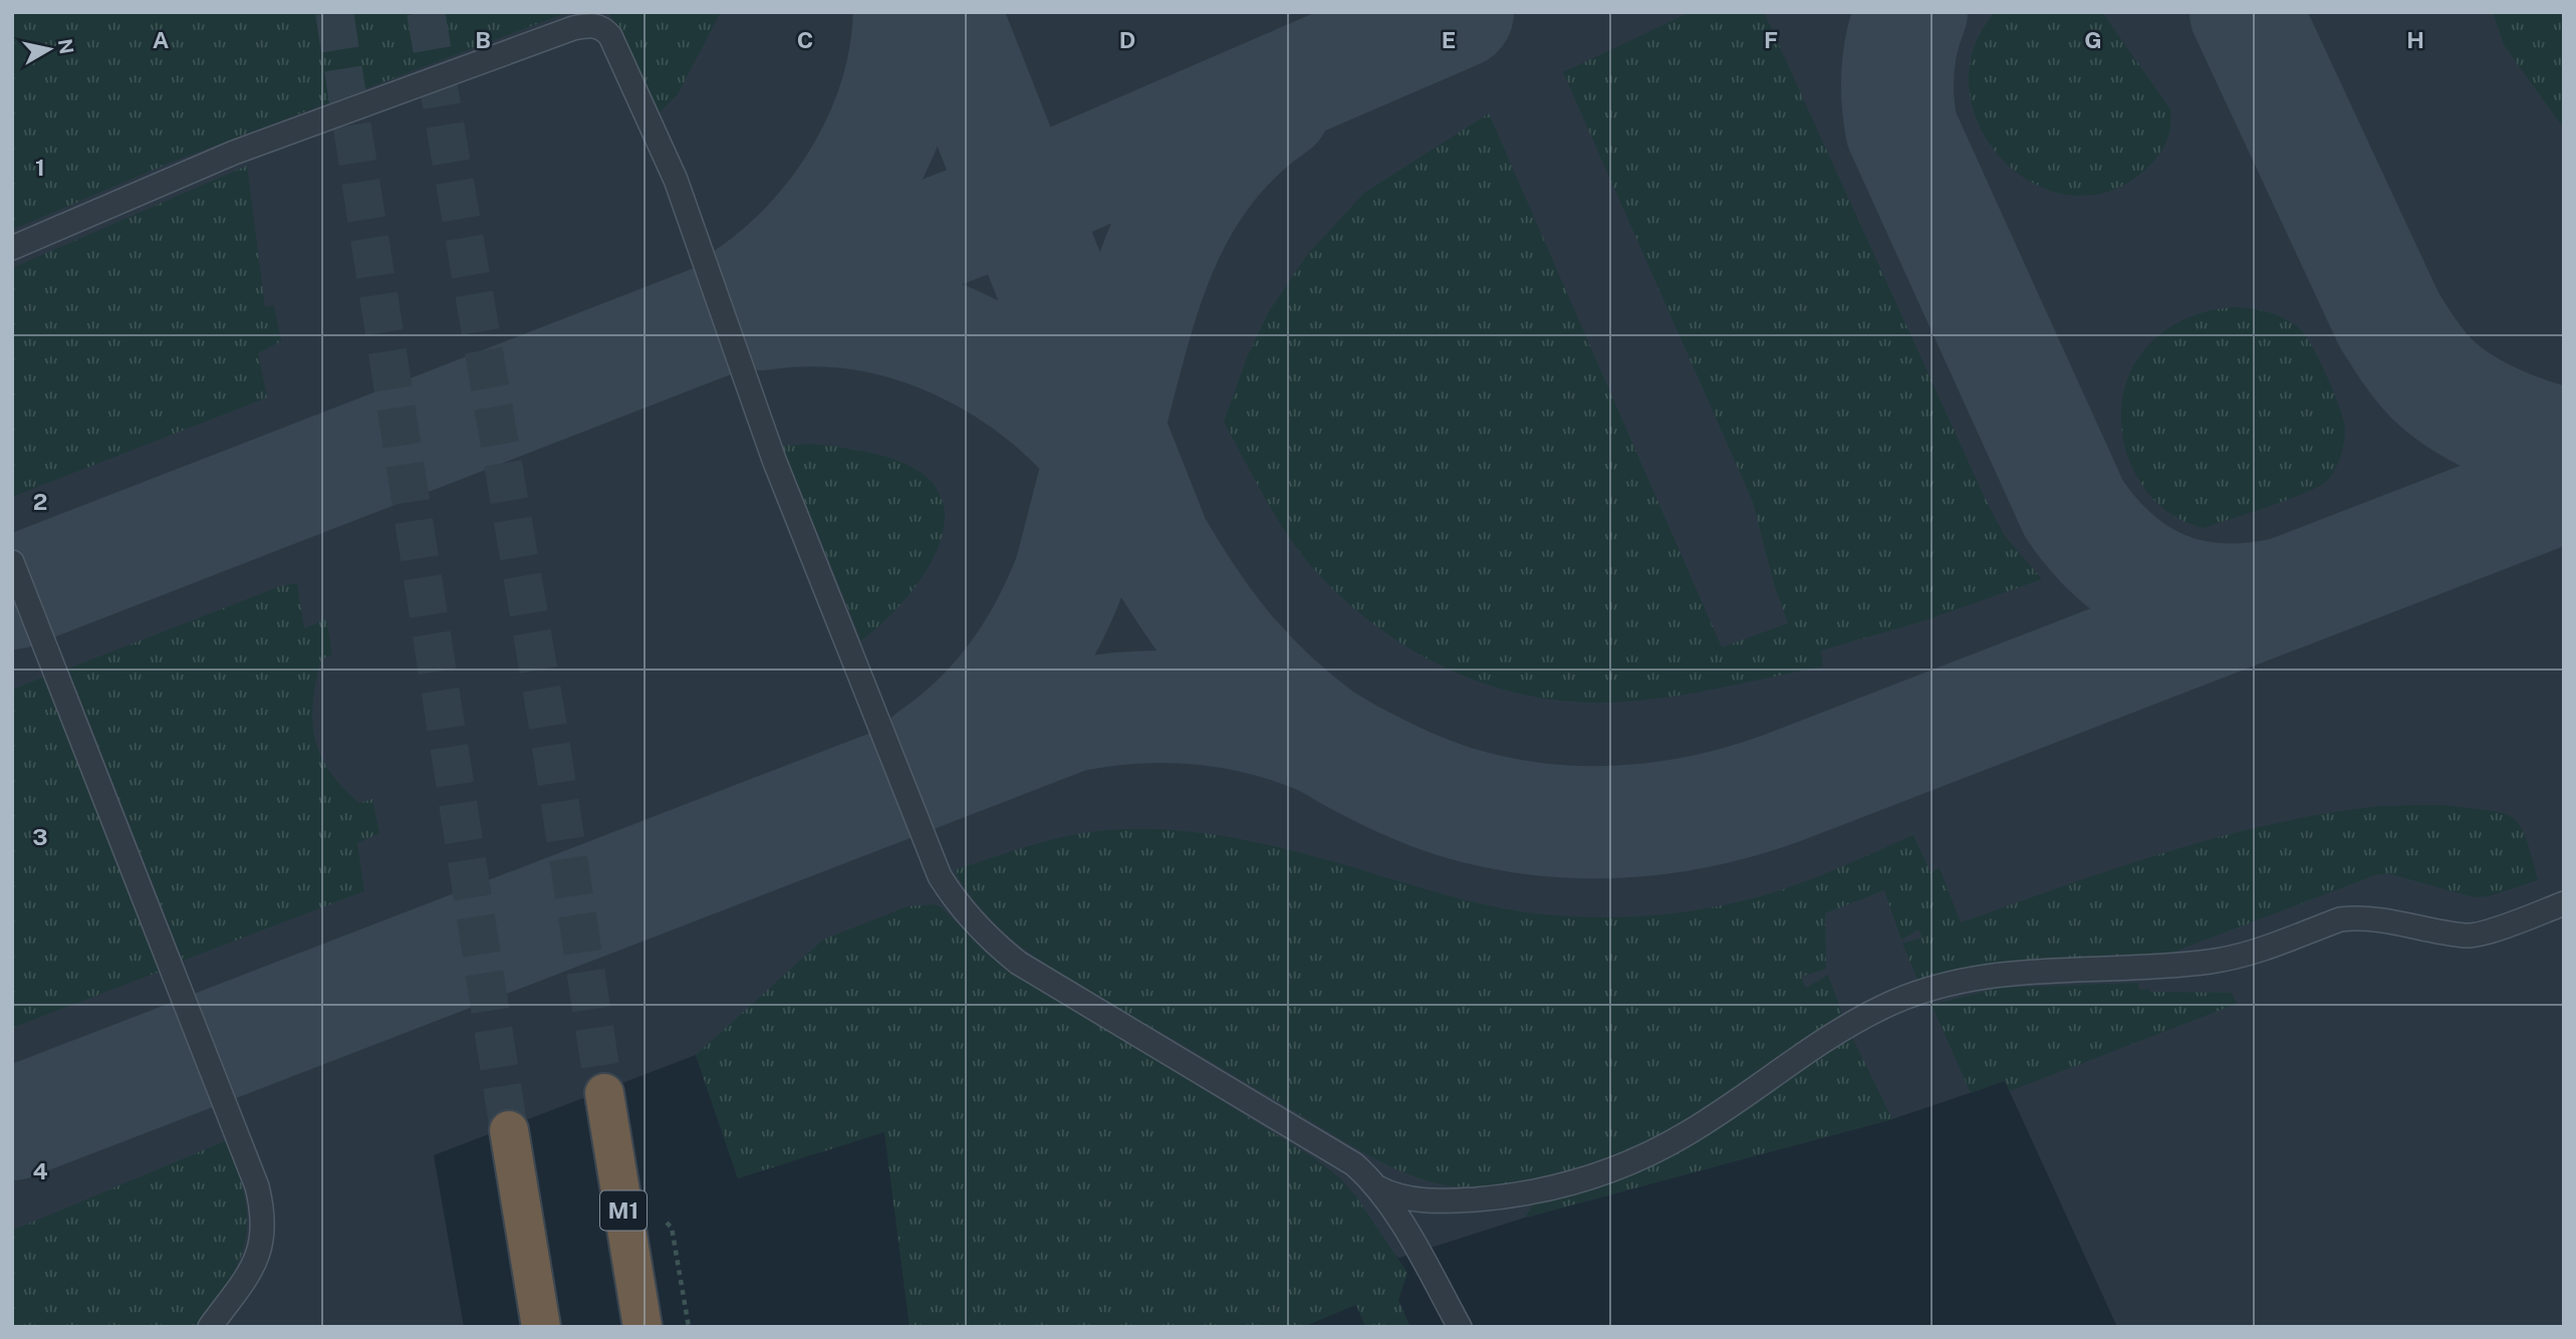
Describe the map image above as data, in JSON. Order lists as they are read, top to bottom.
{
  "streets": {
    "highway": ["M1"]
  },
  "north": "right",
  "grid": {
    "columns": [
      "A",
      "B",
      "C",
      "D",
      "E",
      "F",
      "G",
      "H"
    ],
    "rows": [
      "1",
      "2",
      "3",
      "4"
    ]
  }
}
